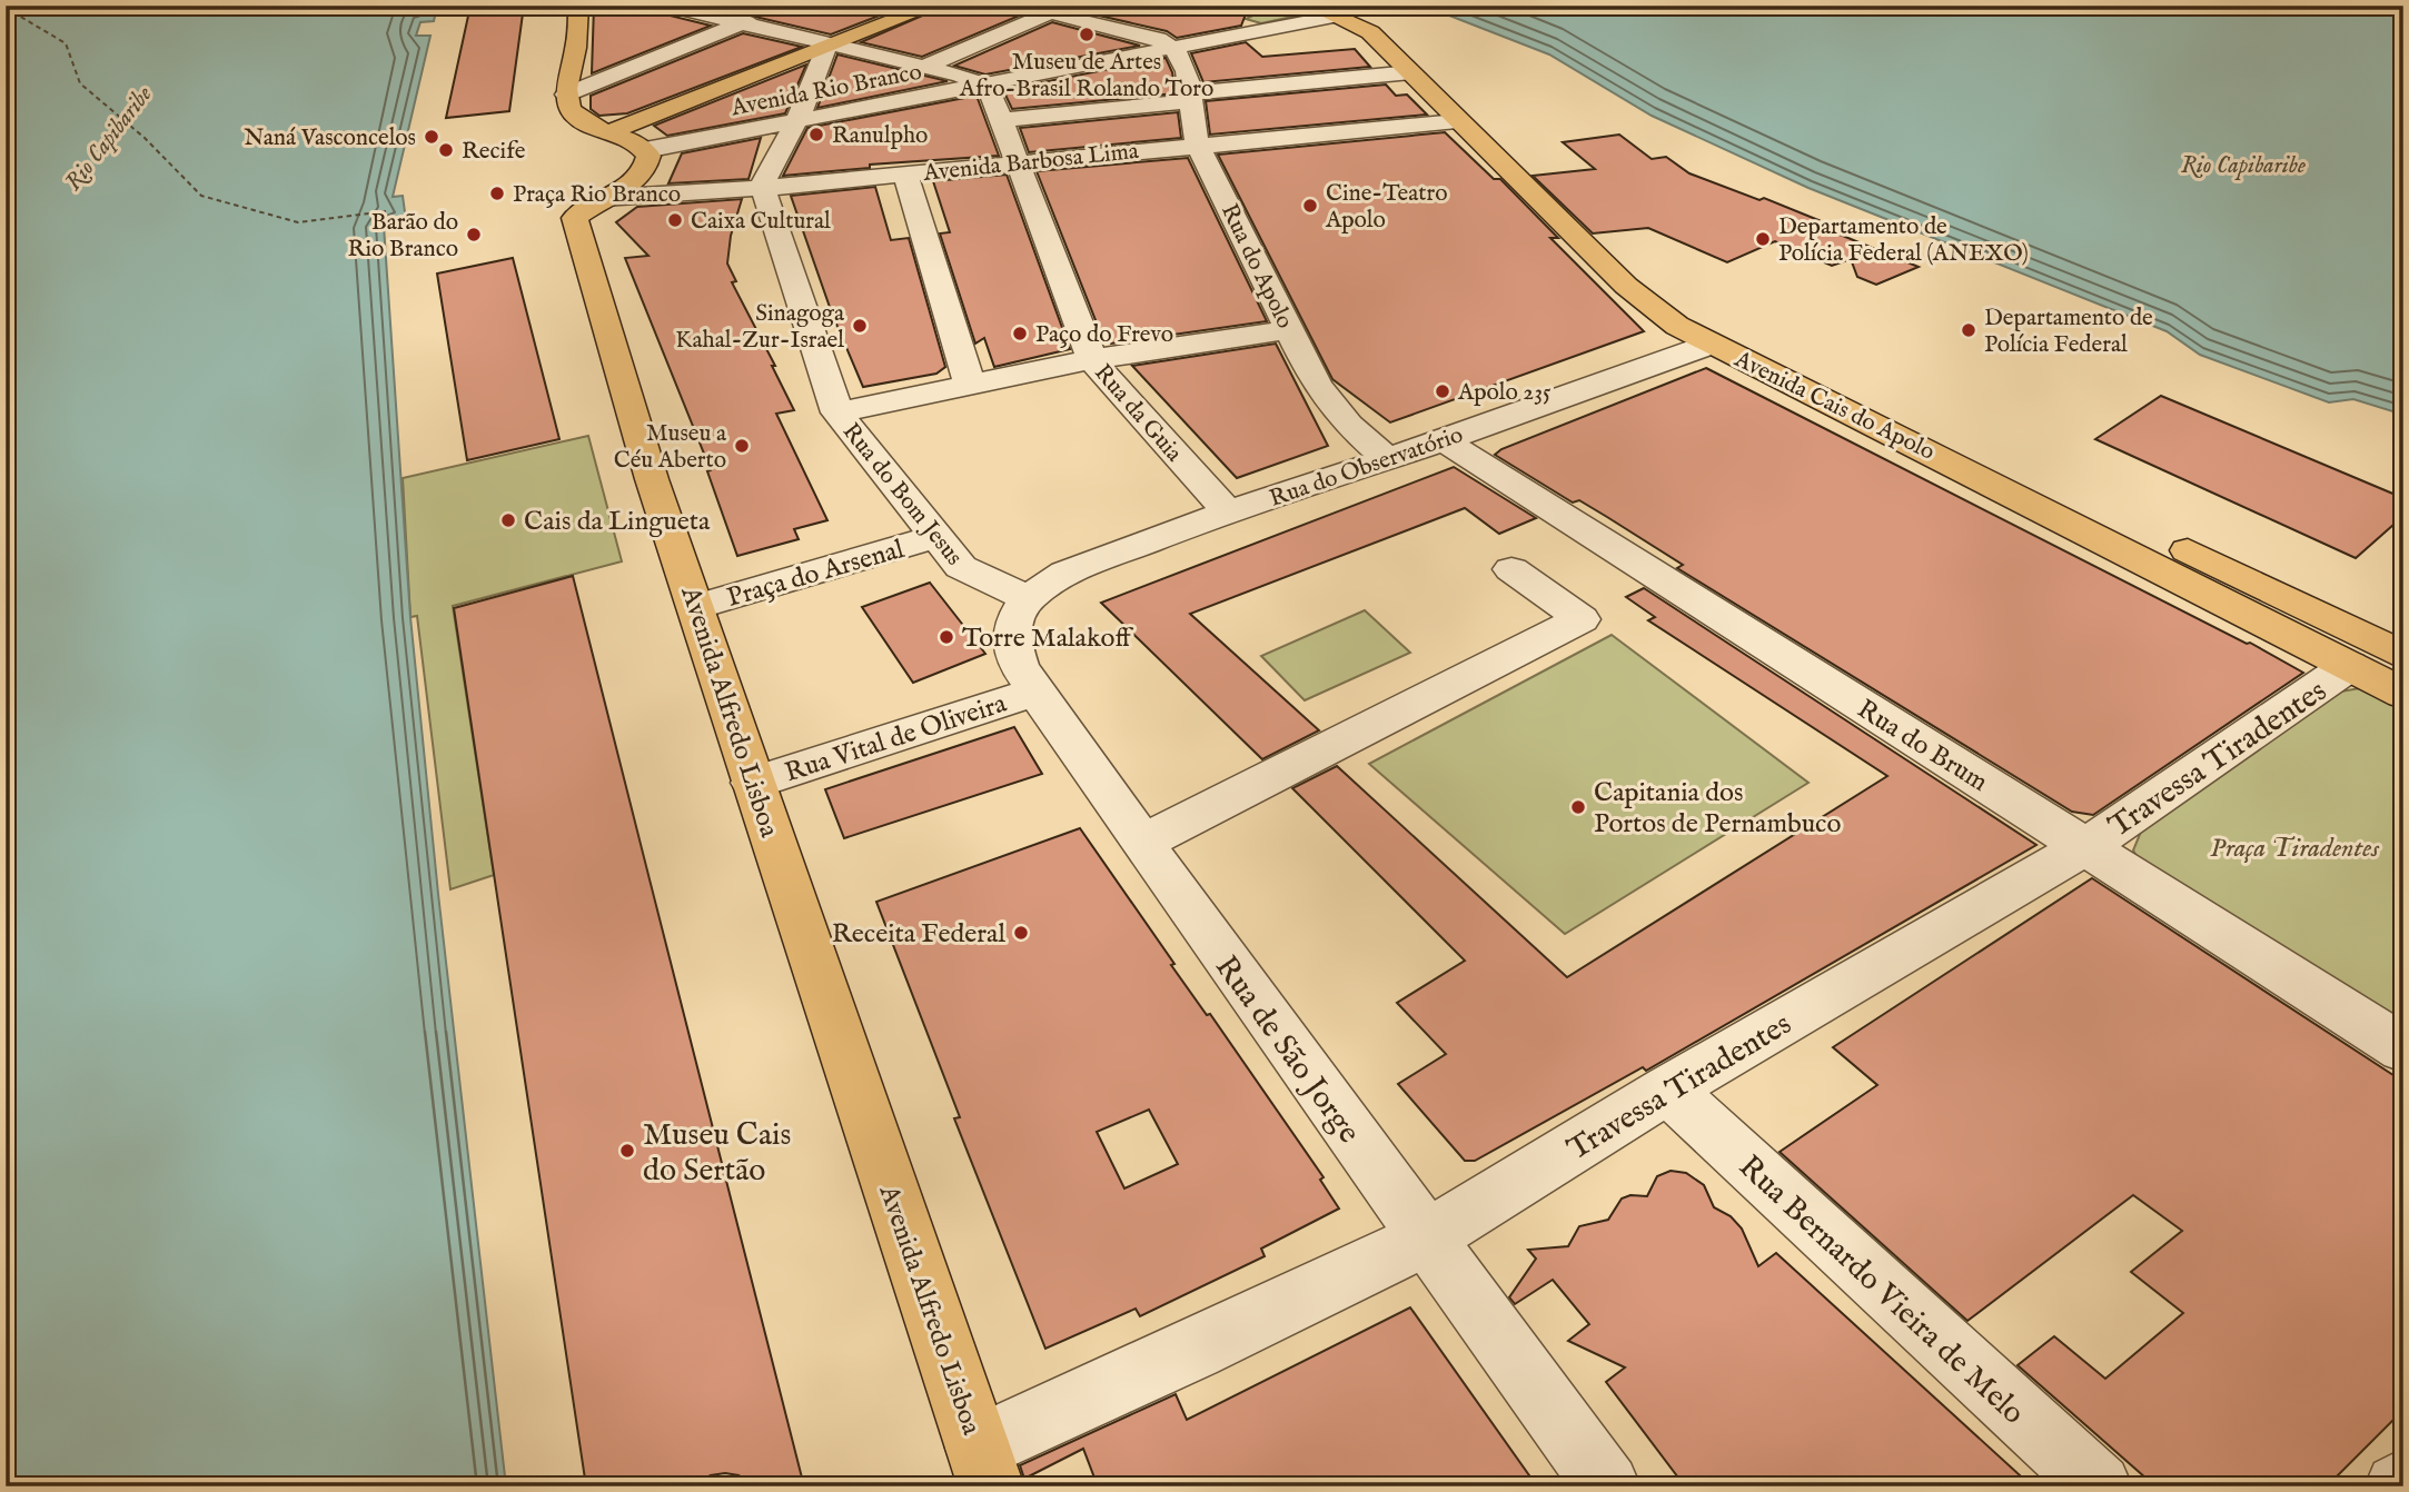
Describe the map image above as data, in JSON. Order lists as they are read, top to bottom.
{
  "streets": {
    "main road": ["Avenida Cais do Apolo", "Avenida Alfredo Lisboa"],
    "street": [
      "Avenida Rio Branco",
      "Avenida Barbosa Lima",
      "Rua do Apolo",
      "Rua da Guia",
      "Rua do Observatório",
      "Rua do Bom Jesus",
      "Praça do Arsenal",
      "Rua Vital de Oliveira",
      "Rua do Brum",
      "Travessa Tiradentes",
      "Rua de São Jorge",
      "Rua Bernardo Vieira de Melo"
    ]
  },
  "crossings": [
    ["Avenida Rio Branco", "Rua do Apolo"],
    ["Avenida Rio Branco", "Avenida Cais do Apolo"],
    ["Avenida Rio Branco", "Rua da Guia"],
    ["Avenida Rio Branco", "Avenida Alfredo Lisboa"],
    ["Avenida Barbosa Lima", "Rua do Apolo"],
    ["Avenida Barbosa Lima", "Avenida Cais do Apolo"],
    ["Avenida Barbosa Lima", "Rua da Guia"],
    ["Avenida Barbosa Lima", "Rua do Bom Jesus"],
    ["Avenida Barbosa Lima", "Avenida Alfredo Lisboa"],
    ["Rua do Apolo", "Rua do Observatório"],
    ["Avenida Cais do Apolo", "Rua do Observatório"],
    ["Avenida Cais do Apolo", "Travessa Tiradentes"],
    ["Rua da Guia", "Rua do Observatório"],
    ["Rua do Observatório", "Rua do Bom Jesus"],
    ["Rua do Observatório", "Rua do Brum"],
    ["Rua do Observatório", "Rua de São Jorge"],
    ["Rua do Bom Jesus", "Praça do Arsenal"],
    ["Rua do Bom Jesus", "Rua de São Jorge"],
    ["Praça do Arsenal", "Avenida Alfredo Lisboa"],
    ["Avenida Alfredo Lisboa", "Rua Vital de Oliveira"],
    ["Avenida Alfredo Lisboa", "Travessa Tiradentes"],
    ["Rua Vital de Oliveira", "Rua de São Jorge"],
    ["Rua do Brum", "Travessa Tiradentes"],
    ["Travessa Tiradentes", "Rua de São Jorge"],
    ["Travessa Tiradentes", "Rua Bernardo Vieira de Melo"]
  ],
  "water": ["Rio Capibaribe"],
  "parks": ["Praça Tiradentes"],
  "places": [
    "Museu de Artes Afro-Brasil Rolando Toro",
    "Ranulpho",
    "Naná Vasconcelos",
    "Recife",
    "Praça Rio Branco",
    "Cine-Teatro Apolo",
    "Caixa Cultural",
    "Barão do Rio Branco",
    "Departamento de Polícia Federal (ANEXO)",
    "Sinagoga Kahal-Zur-Israel",
    "Departamento de Polícia Federal",
    "Paço do Frevo",
    "Apolo 235",
    "Museu a Céu Aberto",
    "Cais da Lingueta",
    "Torre Malakoff",
    "Capitania dos Portos de Pernambuco",
    "Receita Federal",
    "Museu Cais do Sertão"
  ]
}
